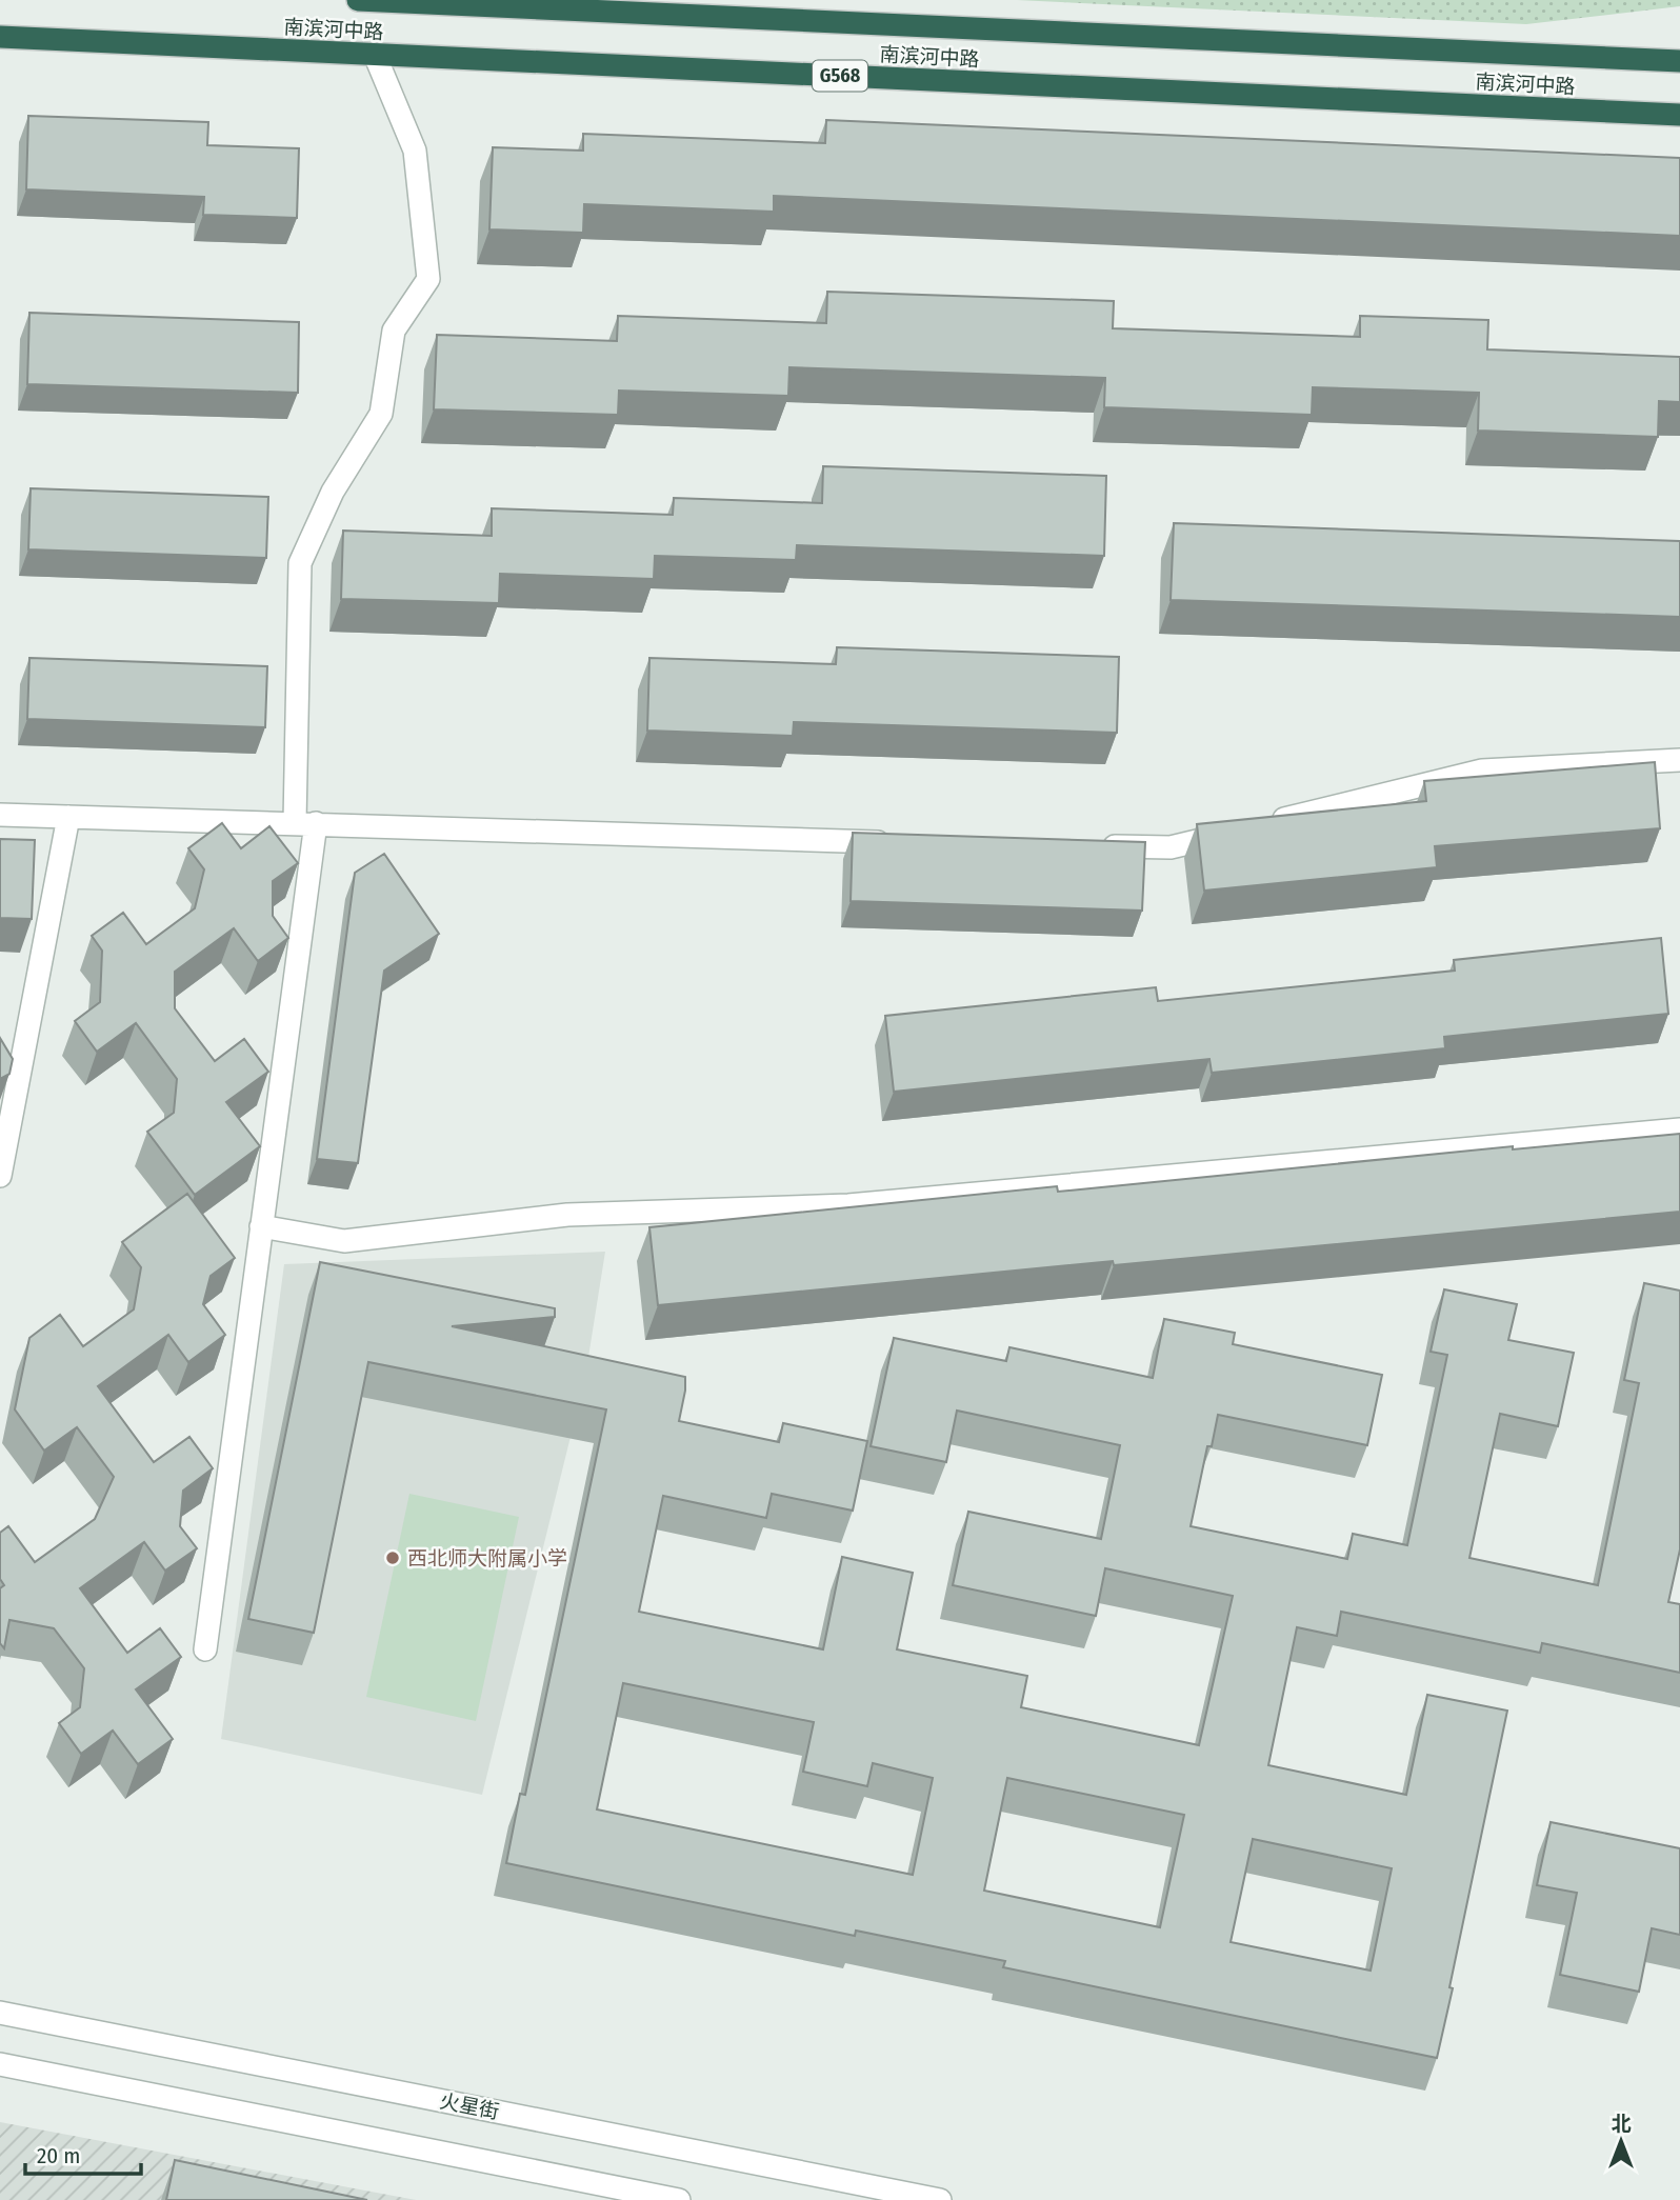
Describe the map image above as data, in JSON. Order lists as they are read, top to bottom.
{
  "streets": {
    "highway": ["南滨河中路", "G568"],
    "street": ["火星街"]
  },
  "places": ["西北师大附属小学"],
  "scale_bar": "20 m",
  "north": "top"
}
